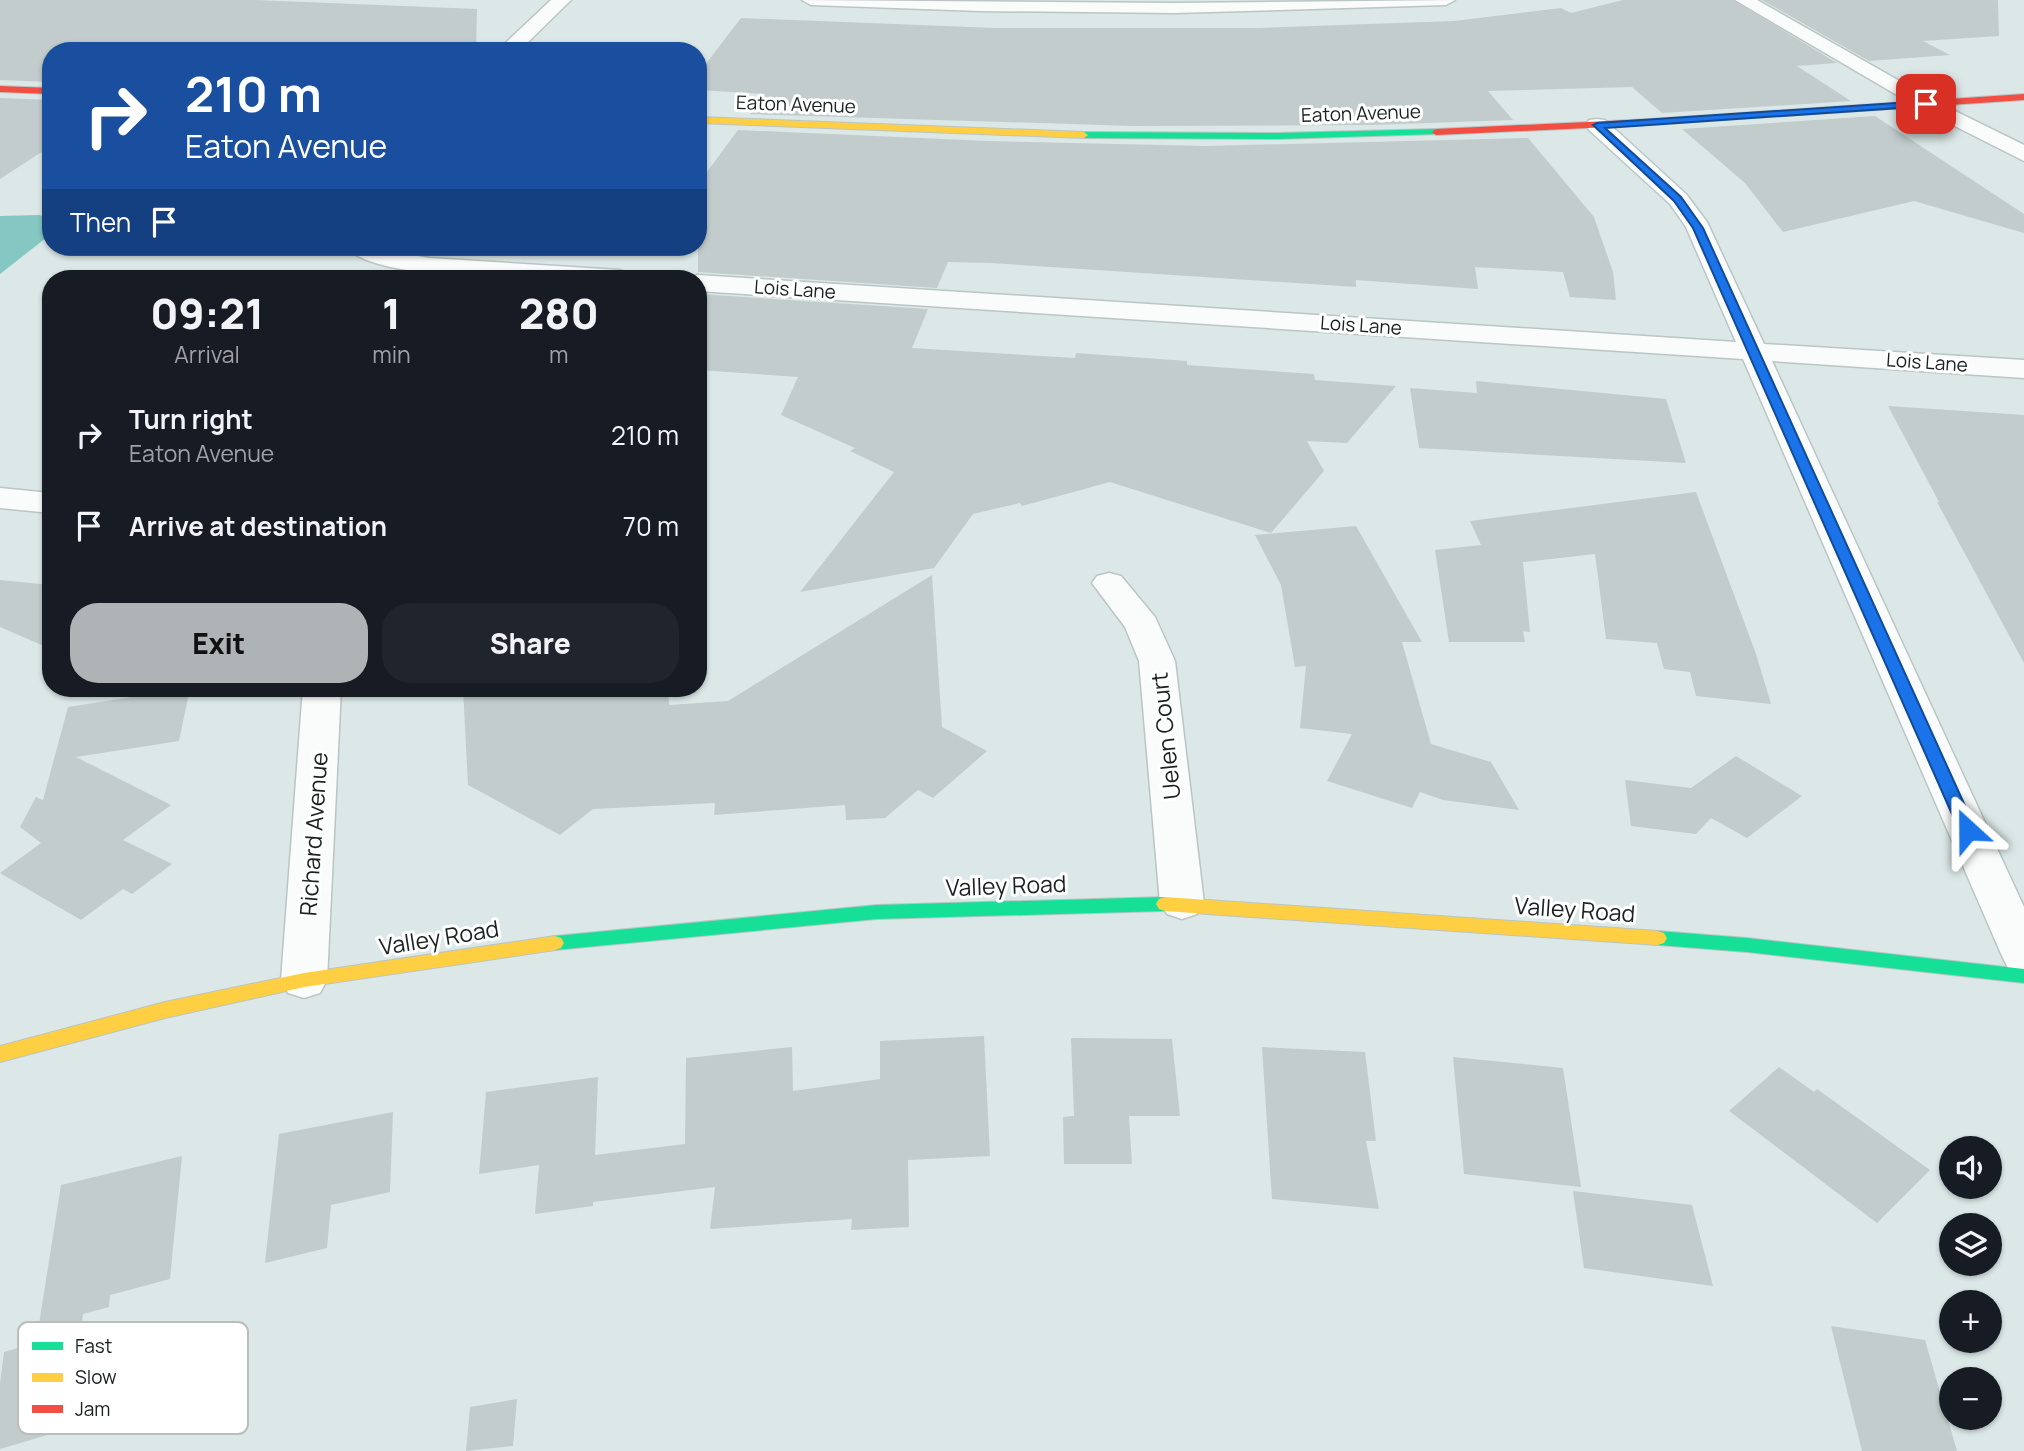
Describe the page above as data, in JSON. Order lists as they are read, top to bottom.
{
  "streets": {
    "street": [
      "Eaton Avenue",
      "Lois Lane",
      "Uelen Court",
      "Richard Avenue",
      "Valley Road"
    ]
  },
  "crossings": [
    ["Uelen Court", "Valley Road"],
    ["Richard Avenue", "Valley Road"]
  ],
  "legend": ["Fast", "Slow", "Jam"],
  "page": {
    "turn": ["210 m", "Eaton Avenue"],
    "then": "Then",
    "eta": [
      "09:21",
      "Arrival",
      "1",
      "min",
      "280",
      "m"
    ],
    "list": [
      {
        "name": "Turn right",
        "note": "Eaton Avenue",
        "value": "210 m"
      },
      {
        "name": "Arrive at destination",
        "value": "70 m"
      }
    ],
    "buttons": ["Exit", "Share"],
    "map_buttons": ["+", "−"]
  }
}
